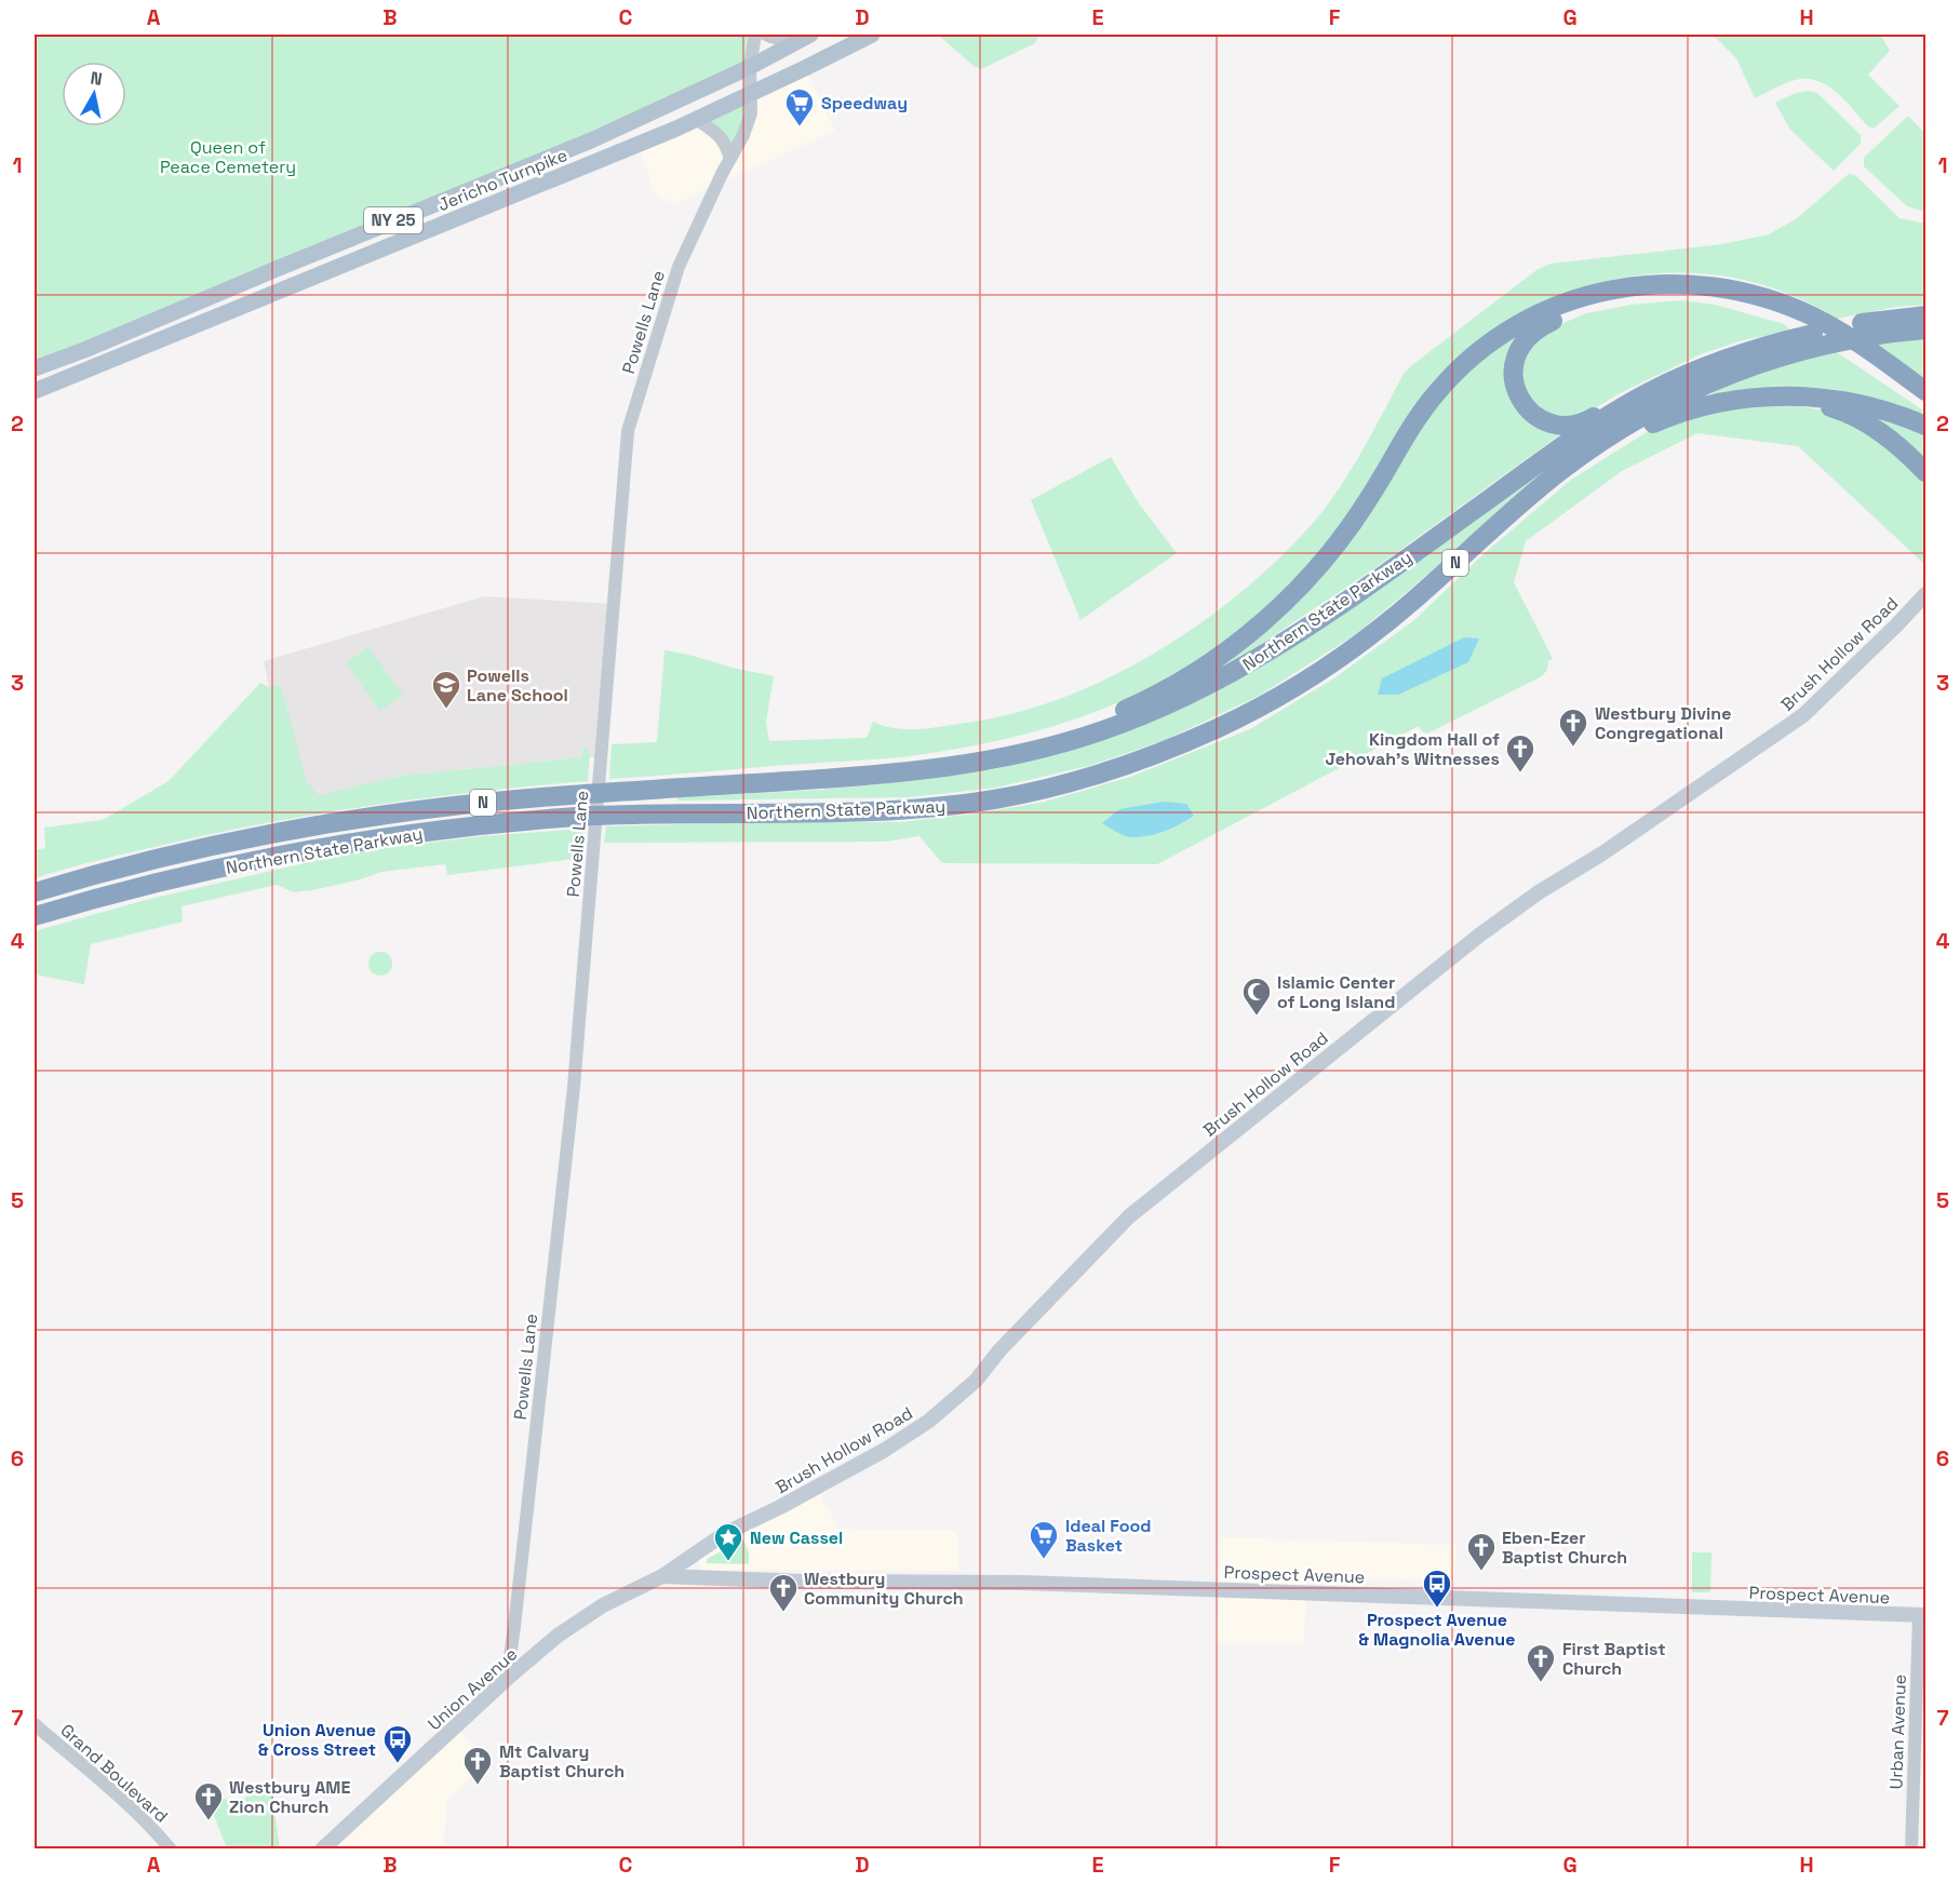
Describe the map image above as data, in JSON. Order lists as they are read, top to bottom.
{
  "streets": {
    "highway": ["N", "Northern State Parkway"],
    "main road": [
      "Jericho Turnpike",
      "NY 25",
      "Brush Hollow Road",
      "Prospect Avenue",
      "Union Avenue"
    ],
    "street": ["Powells Lane", "Urban Avenue", "Grand Boulevard"]
  },
  "crossings": [
    ["Jericho Turnpike", "Powells Lane"],
    ["Powells Lane", "Union Avenue"],
    ["Brush Hollow Road", "Prospect Avenue"],
    ["Brush Hollow Road", "Union Avenue"],
    ["Prospect Avenue", "Union Avenue"],
    ["Prospect Avenue", "Urban Avenue"]
  ],
  "parks": ["Queen of Peace Cemetery"],
  "places": {
    "supermarket": ["Speedway", "Ideal Food Basket"],
    "school or university": ["Powells Lane School"],
    "church": [
      "Westbury Divine Congregational",
      "Kingdom Hall of Jehovah's Witnesses",
      "Eben-Ezer Baptist Church",
      "Westbury Community Church",
      "First Baptist Church",
      "Mt Calvary Baptist Church",
      "Westbury AME Zion Church"
    ],
    "mosque": ["Islamic Center of Long Island"],
    "place": ["New Cassel"],
    "bus stop": ["Prospect Avenue & Magnolia Avenue", "Union Avenue & Cross Street"]
  },
  "north": "top",
  "grid": {
    "columns": [
      "A",
      "B",
      "C",
      "D",
      "E",
      "F",
      "G",
      "H"
    ],
    "rows": [
      "1",
      "2",
      "3",
      "4",
      "5",
      "6",
      "7"
    ]
  }
}
